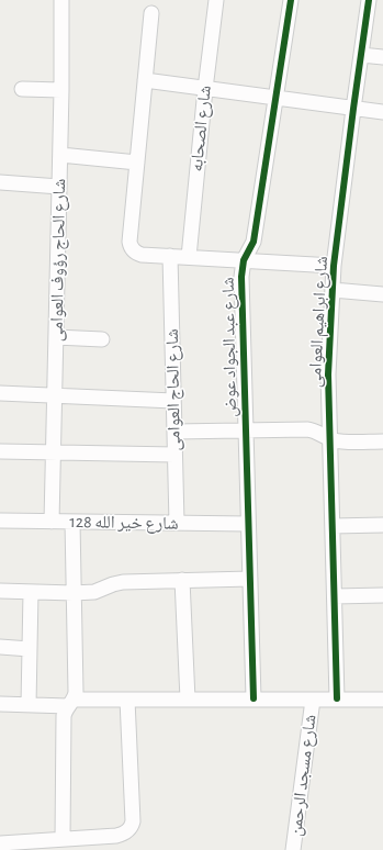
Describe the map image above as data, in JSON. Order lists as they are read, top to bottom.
{
  "streets": {
    "street": [
      "شارع الصحابه",
      "شارع الحاج رؤوف العوامى",
      "شارع ابراهيم العوامى",
      "شارع عبد الجواد عوض",
      "شارع الحاج العوامى",
      "شارع خير الله 128",
      "شارع مسجد الرحمن"
    ]
  },
  "crossings": [
    ["شارع الحاج رؤوف العوامى", "شارع خير الله 128"],
    ["شارع عبد الجواد عوض", "شارع خير الله 128"],
    ["شارع الحاج العوامى", "شارع خير الله 128"]
  ]
}
